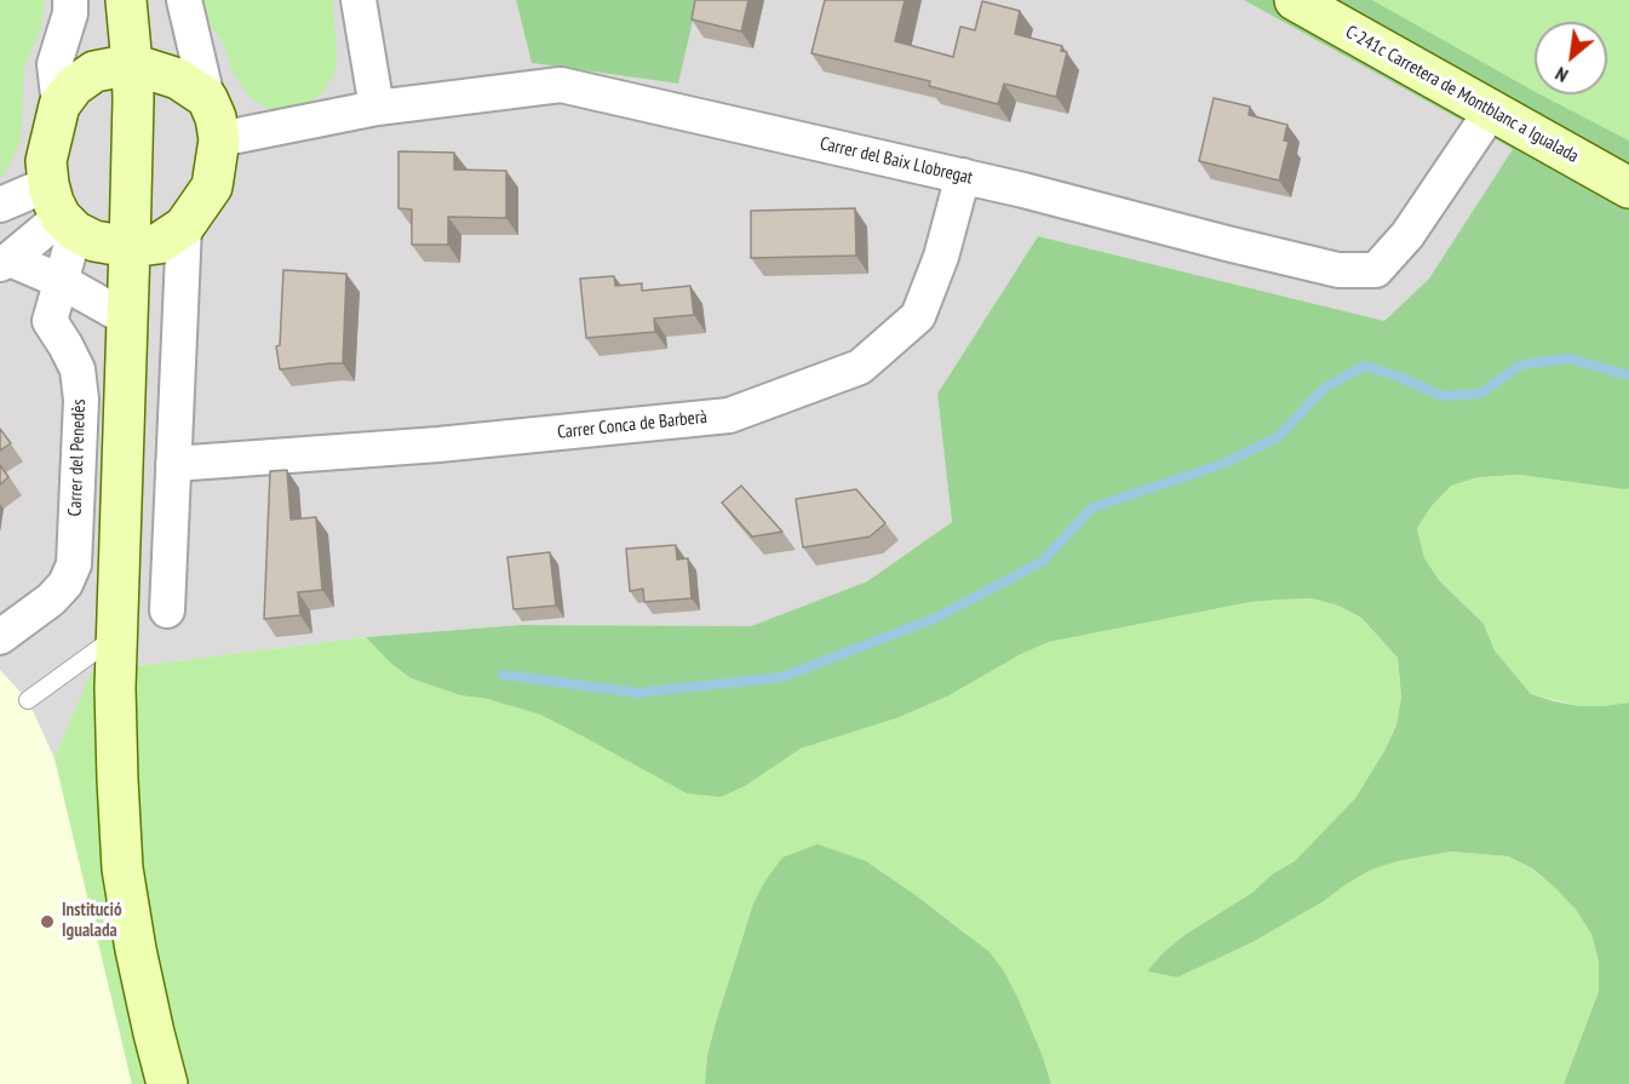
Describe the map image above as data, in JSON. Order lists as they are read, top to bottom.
{
  "streets": {
    "main road": ["C-241c Carretera de Montblanc a Igualada"],
    "street": ["Carrer del Baix Llobregat", "Carrer Conca de Barberà", "Carrer del Penedès"]
  },
  "crossings": [
    ["C-241c Carretera de Montblanc a Igualada", "Carrer del Baix Llobregat"],
    ["Carrer del Baix Llobregat", "Carrer Conca de Barberà"]
  ],
  "places": ["Institució Igualada"],
  "north": "bottom left"
}
